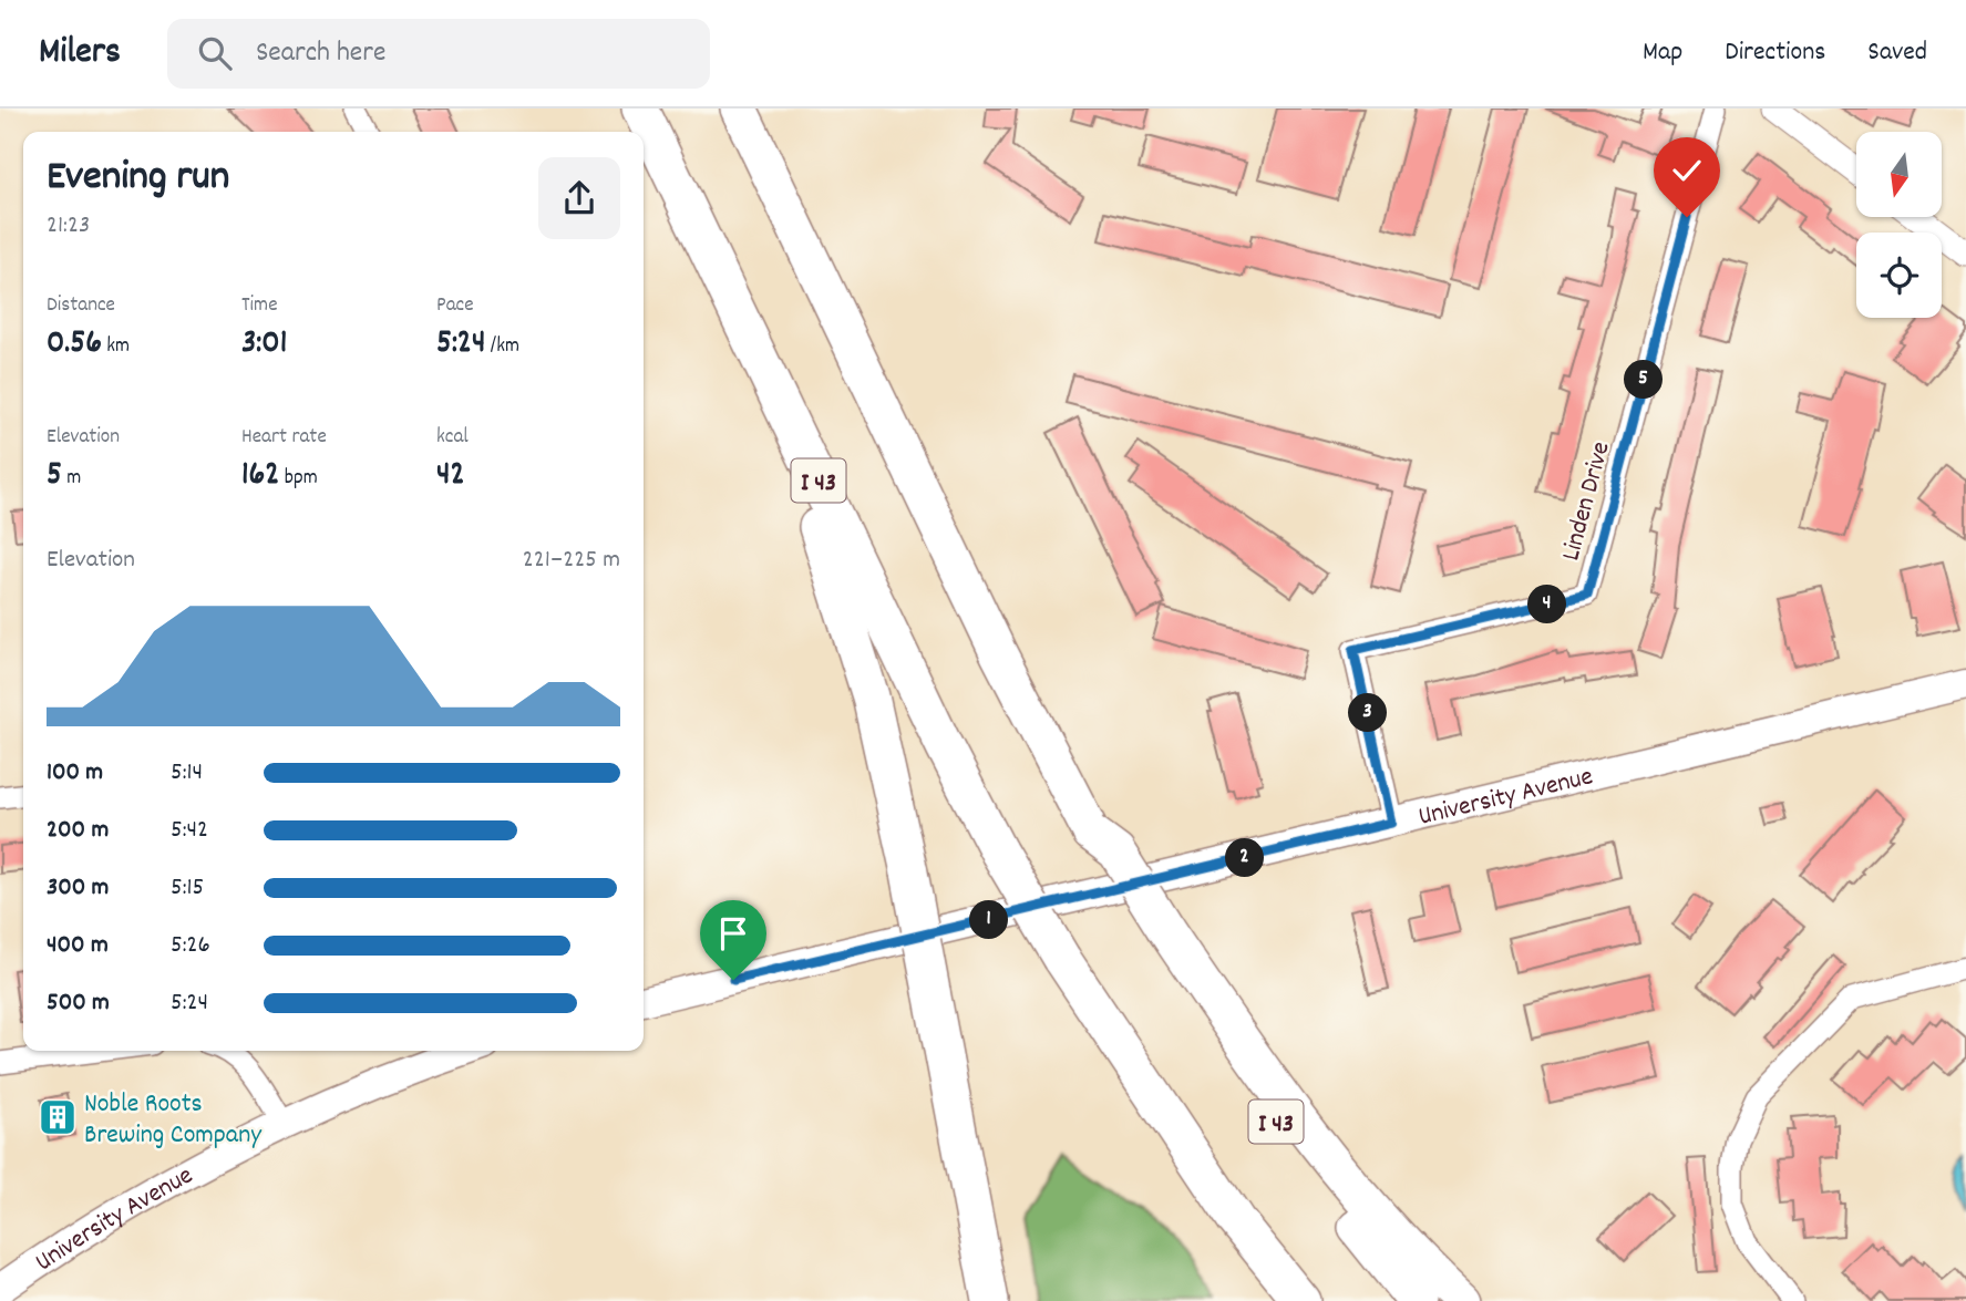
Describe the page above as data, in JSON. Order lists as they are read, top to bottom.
{
  "streets": {
    "highway": ["I 43"],
    "main road": ["University Avenue"],
    "street": ["Linden Drive"]
  },
  "crossings": [
    ["Linden Drive", "University Avenue"]
  ],
  "places": {
    "building": ["Noble Roots Brewing Company"]
  },
  "north": "bottom",
  "page": {
    "header": "Milers",
    "search": "Search here",
    "nav": ["Map", "Directions", "Saved"],
    "heading": ["Evening run", "21:23"],
    "stats": [
      ["Distance", "0.56 km"],
      ["Time", "3:01"],
      ["Pace", "5:24 /km"],
      ["Elevation", "5 m"],
      ["Heart rate", "162 bpm"],
      ["kcal", "42"]
    ],
    "pins": [
      "5",
      "4",
      "3",
      "2",
      "1"
    ],
    "chart": ["Elevation", "221–225 m"],
    "list": [
      {
        "name": "100 m",
        "note": "5:14"
      },
      {
        "name": "200 m",
        "note": "5:42"
      },
      {
        "name": "300 m",
        "note": "5:15"
      },
      {
        "name": "400 m",
        "note": "5:26"
      },
      {
        "name": "500 m",
        "note": "5:24"
      }
    ]
  }
}
